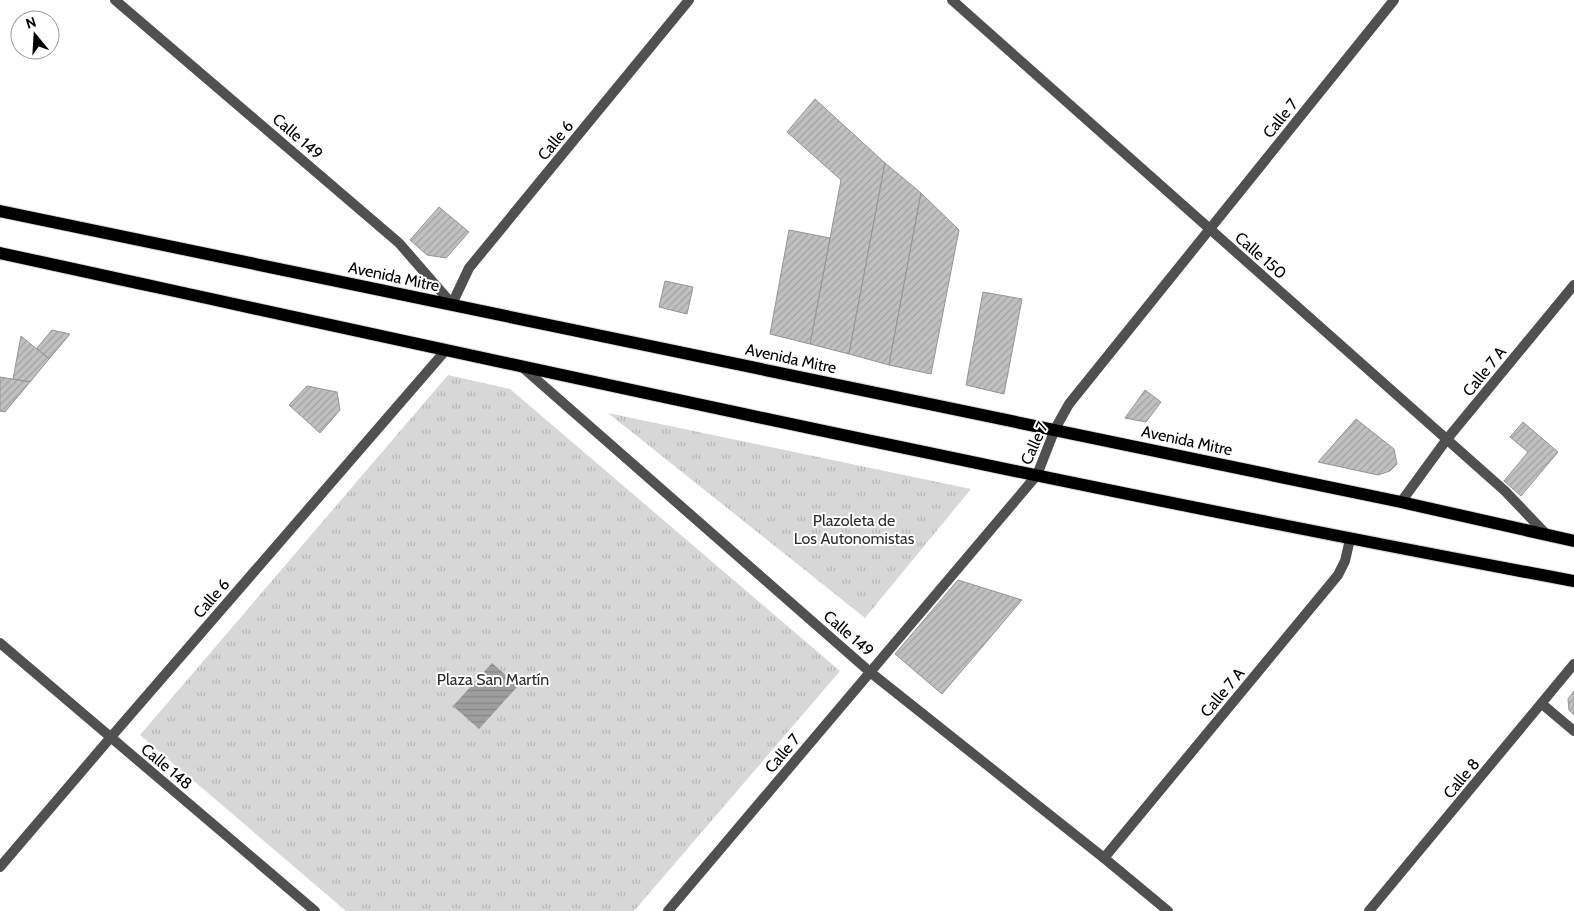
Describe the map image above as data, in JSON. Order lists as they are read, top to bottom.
{
  "streets": {
    "main road": ["Avenida Mitre"],
    "street": [
      "Calle 7",
      "Calle 149",
      "Calle 6",
      "Calle 150",
      "Calle 7 A",
      "Calle 148",
      "Calle 8"
    ]
  },
  "crossings": [
    ["Calle 7", "Calle 149"],
    ["Calle 7", "Calle 150"],
    ["Calle 7", "Avenida Mitre"],
    ["Calle 149", "Calle 6"],
    ["Calle 149", "Avenida Mitre"],
    ["Calle 149", "Calle 7 A"],
    ["Calle 6", "Avenida Mitre"],
    ["Calle 6", "Calle 148"],
    ["Calle 150", "Avenida Mitre"],
    ["Calle 150", "Calle 7 A"],
    ["Avenida Mitre", "Calle 7 A"]
  ],
  "parks": ["Plazoleta de Los Autonomistas", "Plaza San Martín"],
  "north": "top"
}
